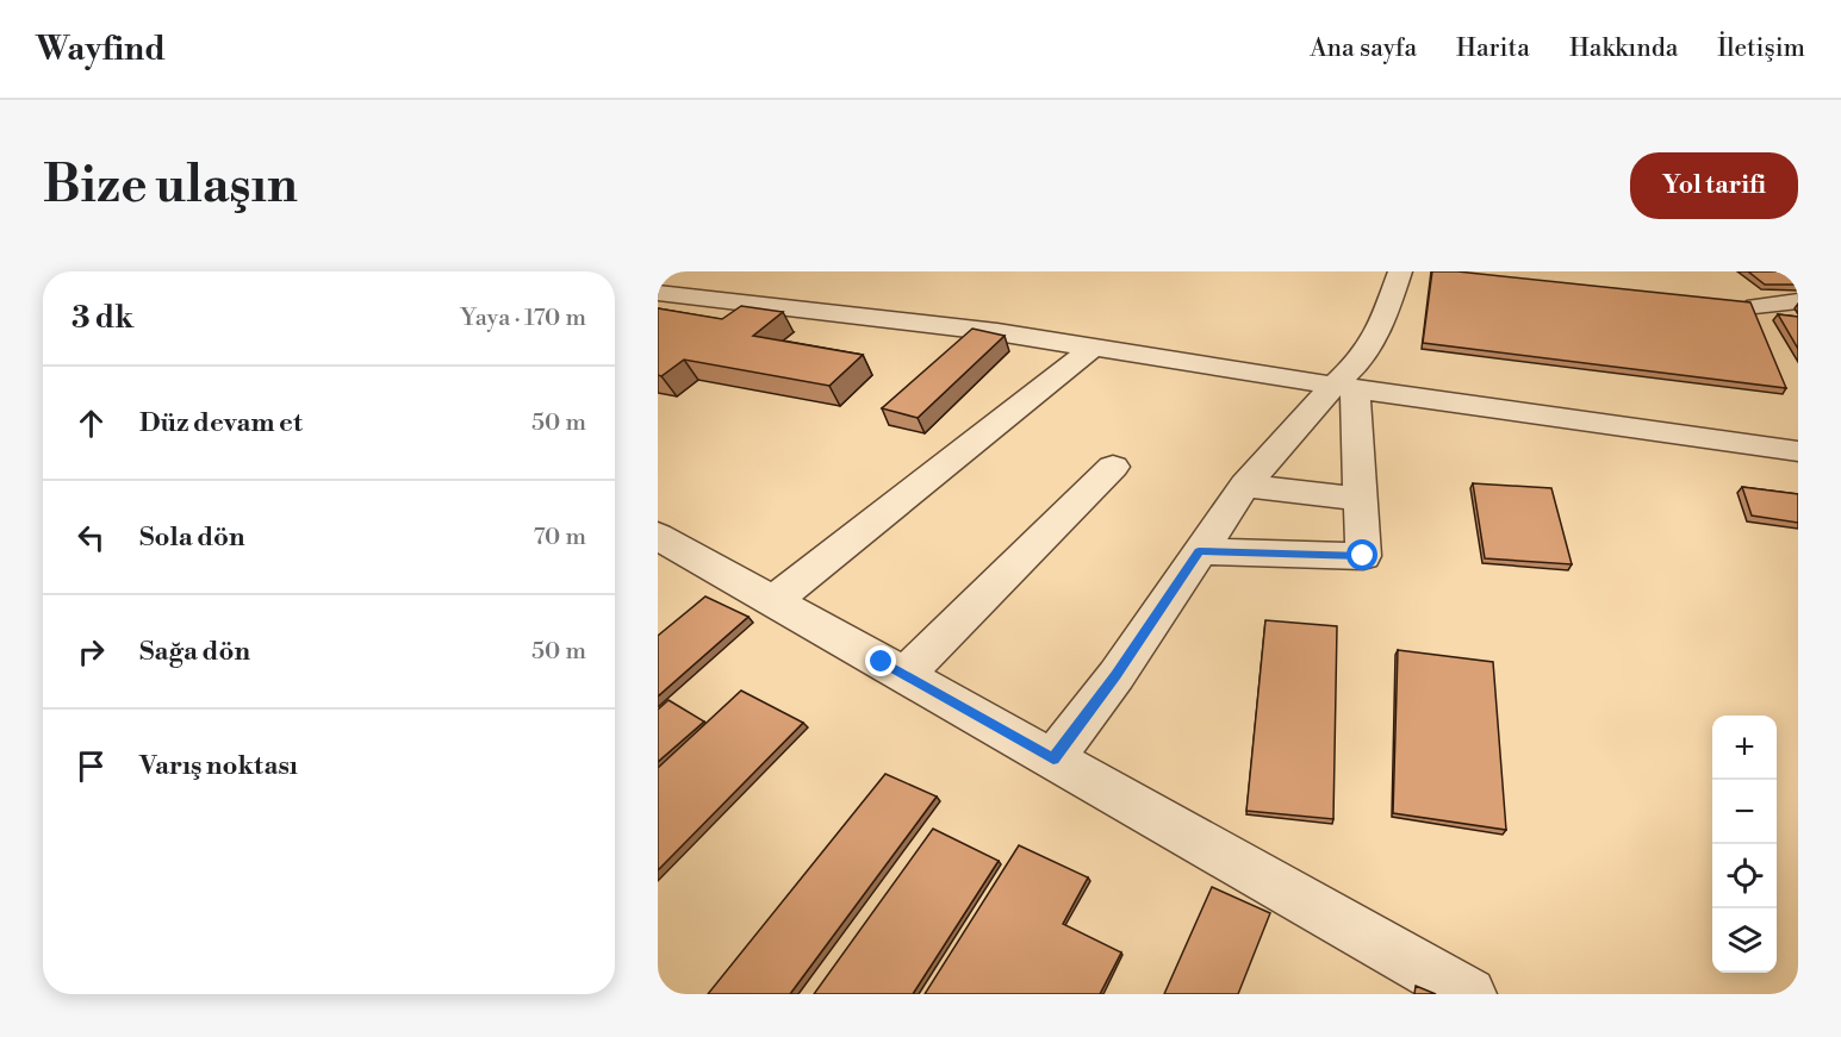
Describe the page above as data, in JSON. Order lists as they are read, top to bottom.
{
  "page": {
    "header": "Wayfind",
    "nav": [
      "Ana sayfa",
      "Harita",
      "Hakkında",
      "İletişim"
    ],
    "buttons": "Yol tarifi",
    "title": "Bize ulaşın",
    "heading": ["3 dk", "Yaya · 170 m"],
    "list": [
      ["Düz devam et", "50 m"],
      ["Sola dön", "70 m"],
      ["Sağa dön", "50 m"],
      "Varış noktası"
    ],
    "map_buttons": ["+", "−"]
  }
}
